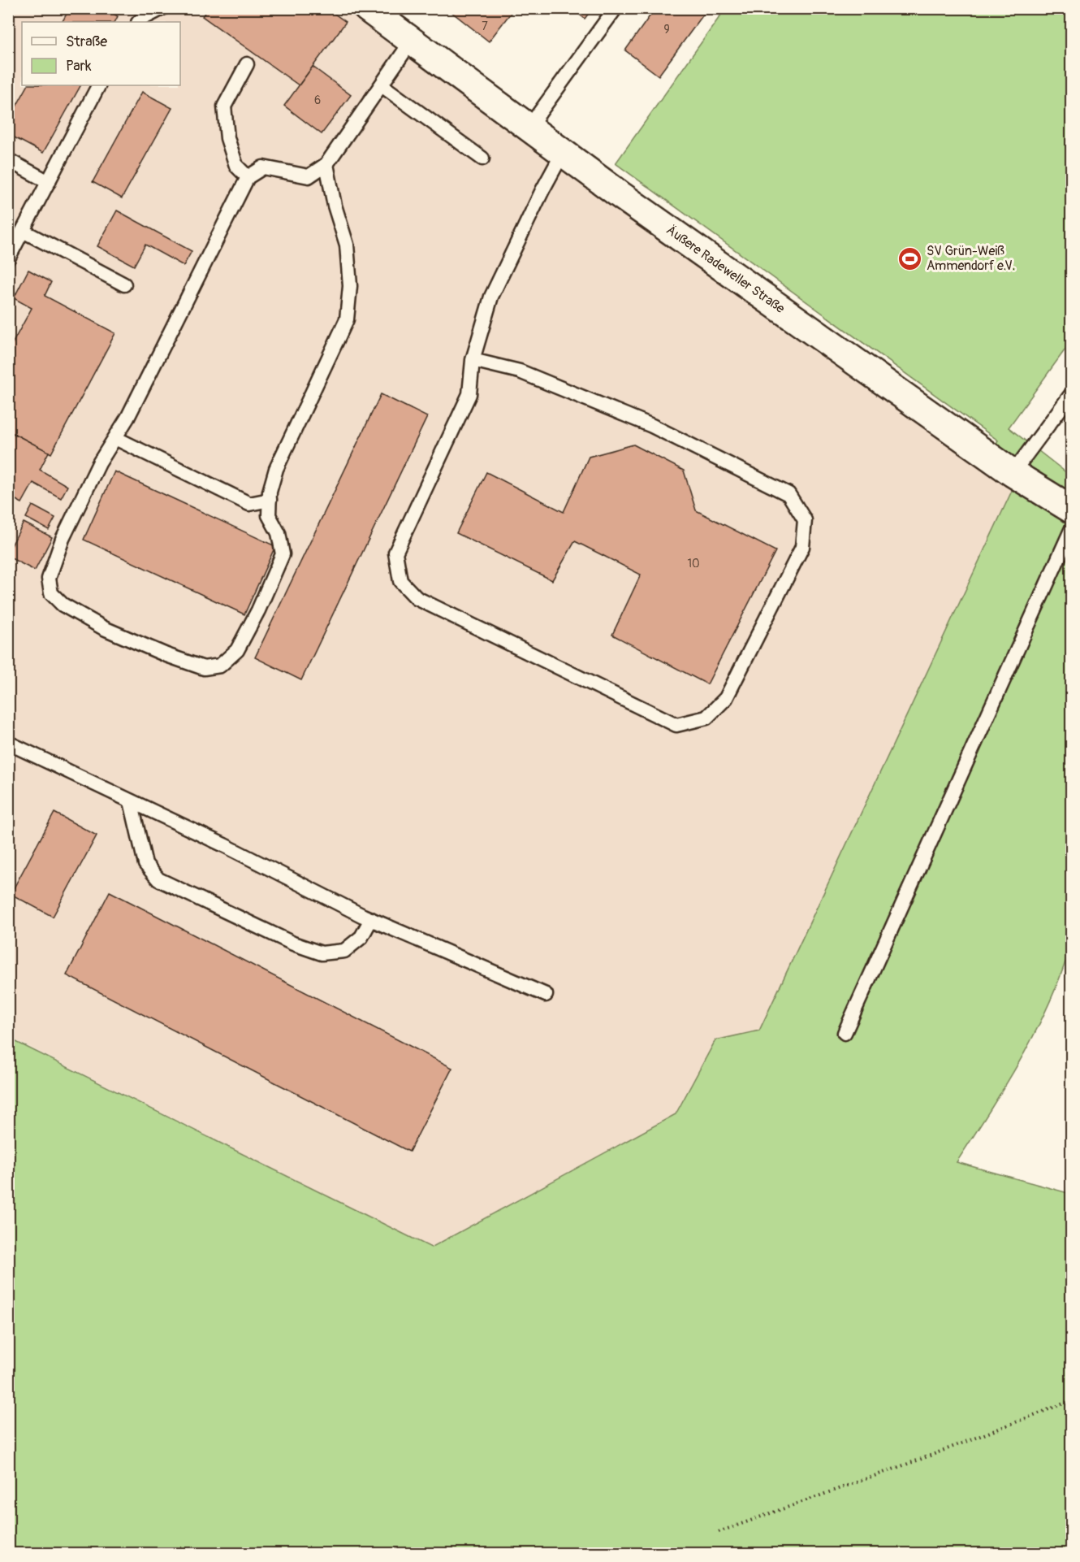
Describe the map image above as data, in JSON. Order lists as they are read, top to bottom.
{
  "streets": {
    "street": ["Äußere Radeweller Straße"]
  },
  "places": {
    "sports": ["SV Grün-Weiß Ammendorf e.V."]
  },
  "house_numbers": [
    "7",
    "9",
    "6",
    "10"
  ],
  "legend": ["Straße", "Park"]
}
